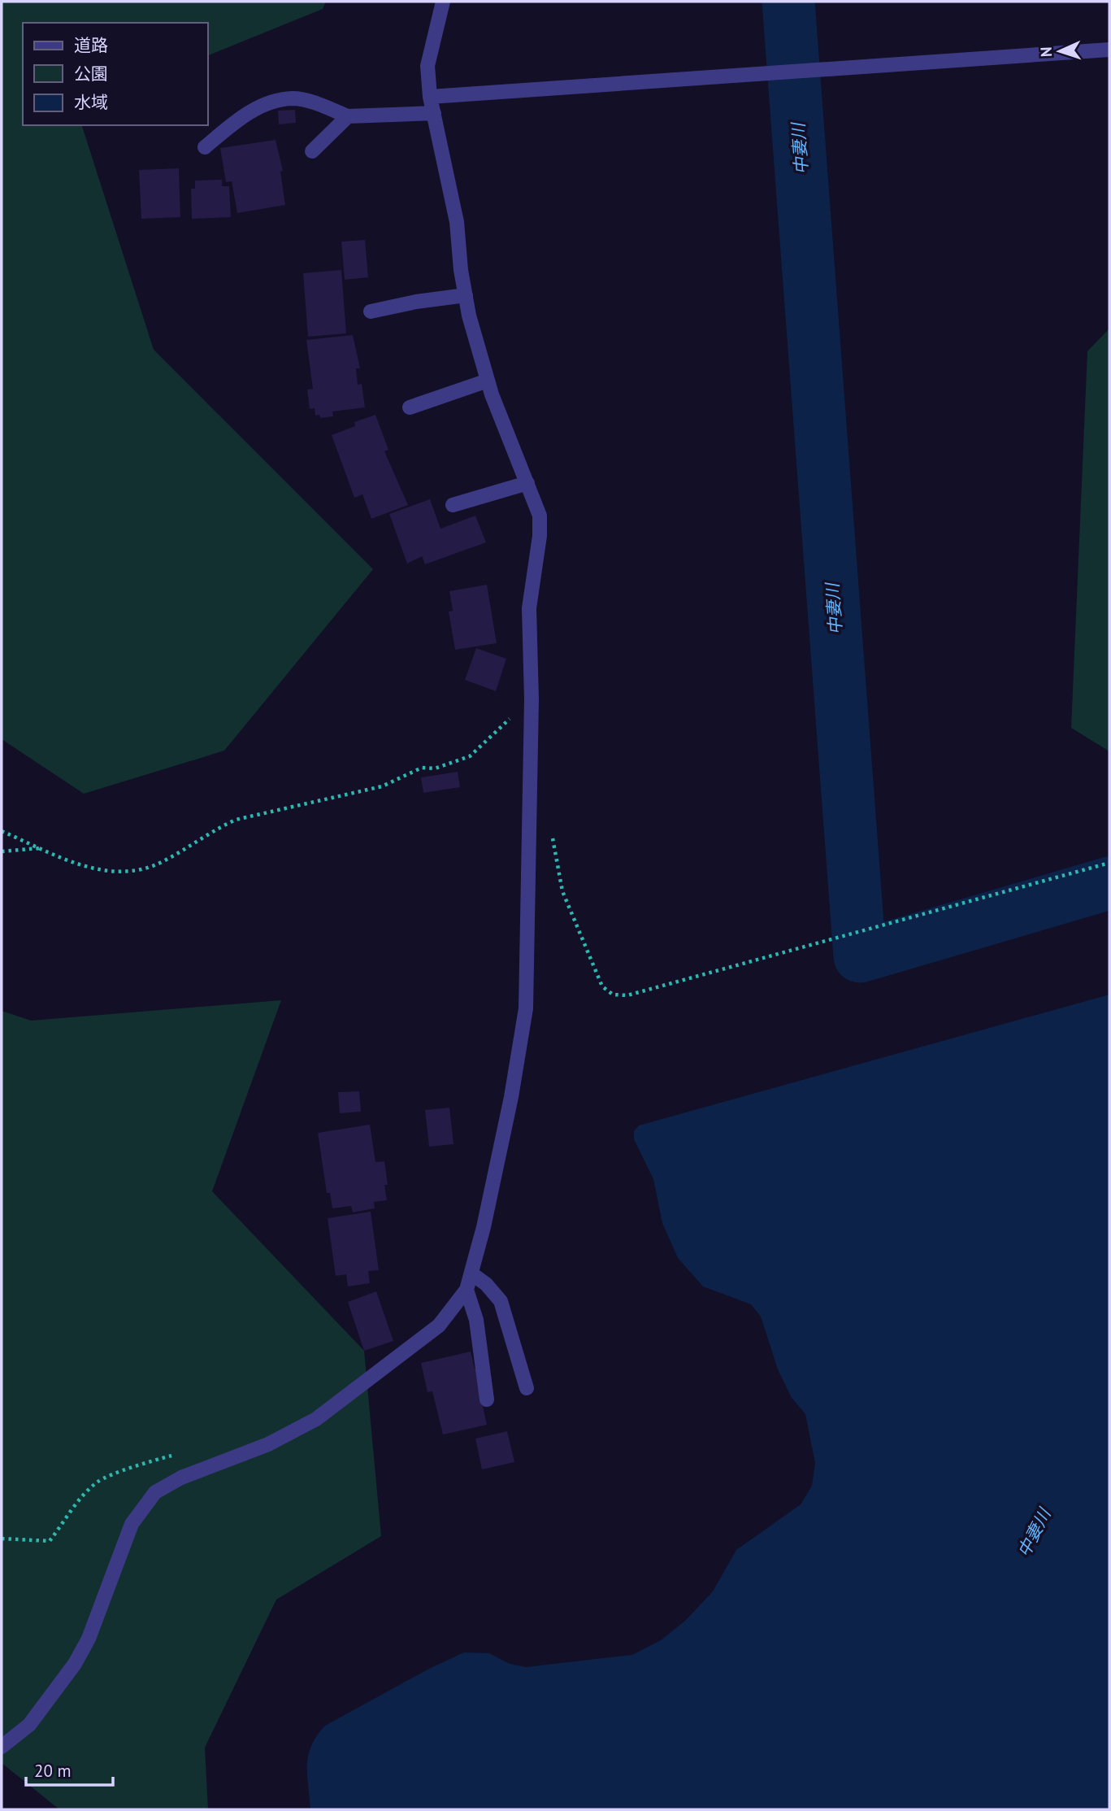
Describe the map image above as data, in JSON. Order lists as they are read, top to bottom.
{
  "water": ["中妻川"],
  "legend": ["道路", "公園", "水域"],
  "scale_bar": "20 m",
  "north": "left"
}
